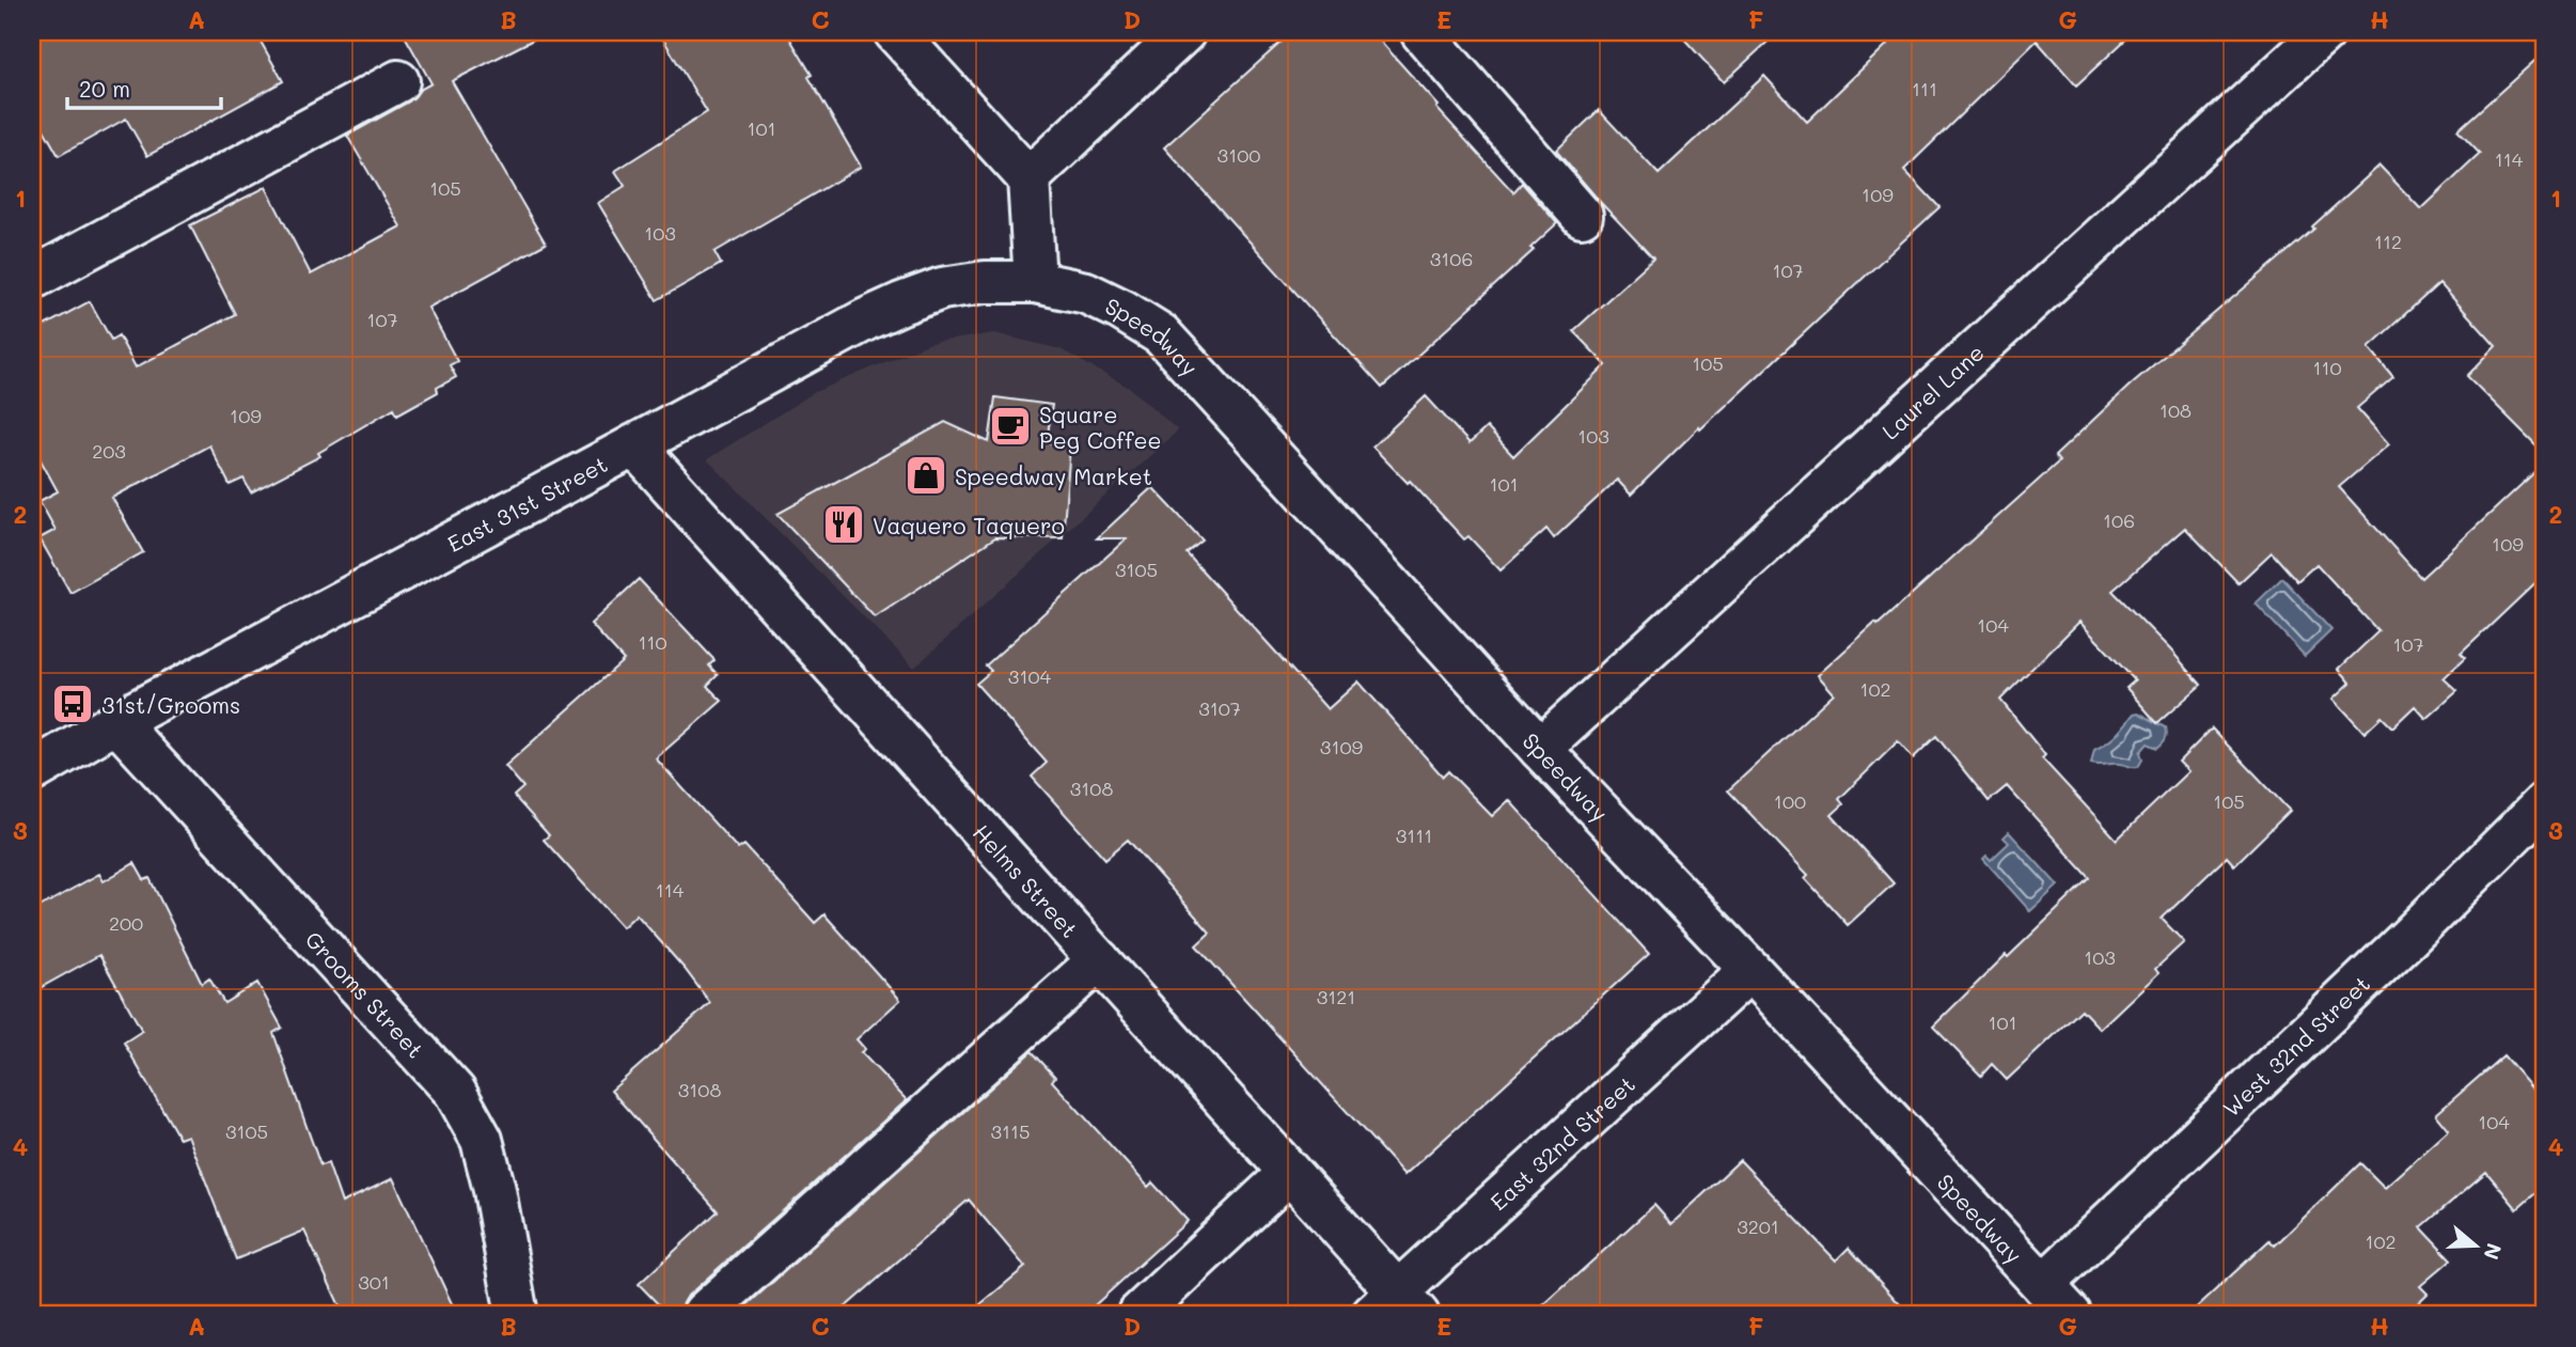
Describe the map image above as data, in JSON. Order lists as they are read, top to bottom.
{
  "streets": {
    "street": [
      "Speedway",
      "Laurel Lane",
      "East 31st Street",
      "Helms Street",
      "Grooms Street",
      "West 32nd Street",
      "East 32nd Street"
    ]
  },
  "crossings": [
    ["Speedway", "Laurel Lane"],
    ["Speedway", "East 31st Street"],
    ["Speedway", "West 32nd Street"],
    ["Speedway", "East 32nd Street"],
    ["East 31st Street", "Helms Street"],
    ["East 31st Street", "Grooms Street"],
    ["Helms Street", "East 32nd Street"]
  ],
  "places": {
    "cafe": ["Square Peg Coffee"],
    "shop": ["Speedway Market"],
    "restaurant": ["Vaquero Taquero"],
    "bus stop": ["31st/Grooms"]
  },
  "house_numbers": [
    "111",
    "101",
    "3100",
    "114",
    "105",
    "109",
    "103",
    "112",
    "3106",
    "107",
    "107",
    "105",
    "110",
    "108",
    "109",
    "103",
    "203",
    "101",
    "106",
    "109",
    "3105",
    "104",
    "110",
    "107",
    "3104",
    "102",
    "3107",
    "3109",
    "3108",
    "100",
    "105",
    "3111",
    "114",
    "200",
    "103",
    "3121",
    "101",
    "3108",
    "104",
    "3105",
    "3115",
    "3201",
    "102",
    "301"
  ],
  "scale_bar": "20 m",
  "north": "right",
  "grid": {
    "columns": [
      "A",
      "B",
      "C",
      "D",
      "E",
      "F",
      "G",
      "H"
    ],
    "rows": [
      "1",
      "2",
      "3",
      "4"
    ]
  }
}
